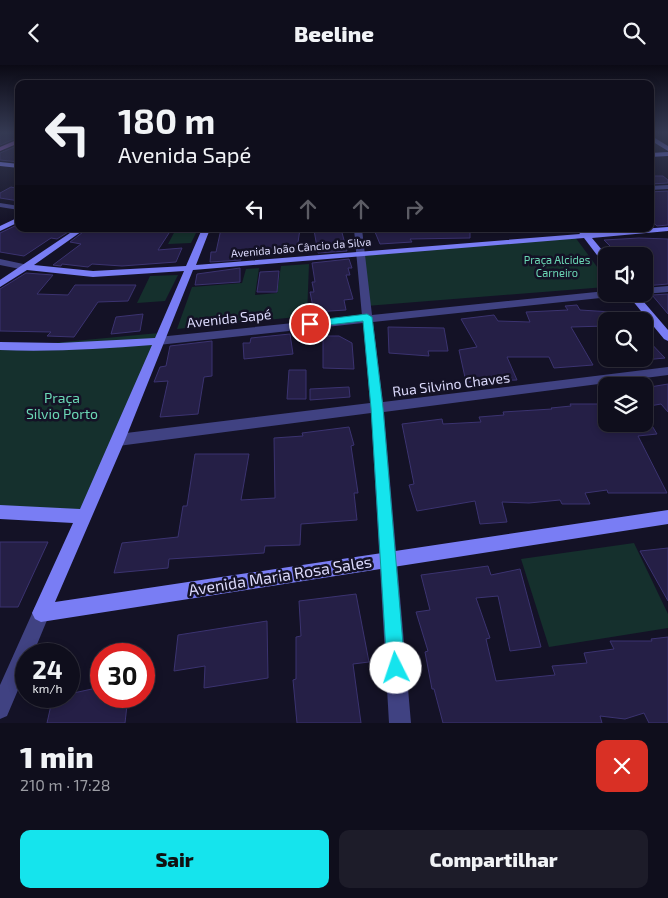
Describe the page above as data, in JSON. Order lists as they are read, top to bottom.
{
  "streets": {
    "main road": ["Avenida João Câncio da Silva", "Avenida Sapé", "Avenida Maria Rosa Sales"],
    "street": ["Rua Silvino Chaves"]
  },
  "parks": ["Praça Alcides Carneiro", "Praça Silvio Porto"],
  "page": {
    "header": "Beeline",
    "turn": ["180 m", "Avenida Sapé"],
    "speed": "24 km/h",
    "limit": "30",
    "heading": ["1 min", "210 m · 17:28"],
    "buttons": ["Sair", "Compartilhar"]
  }
}
